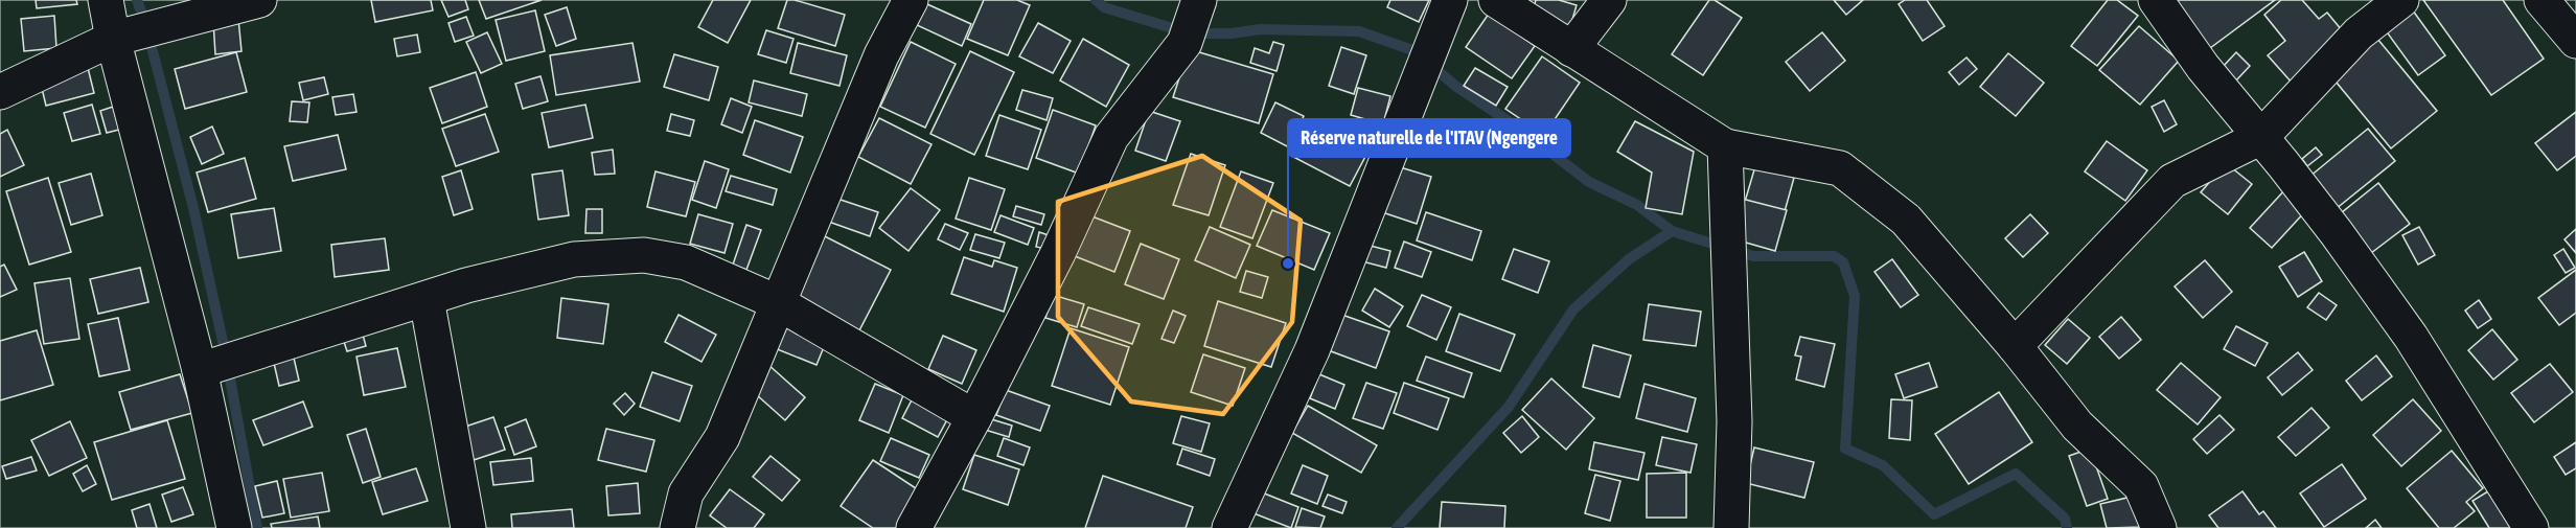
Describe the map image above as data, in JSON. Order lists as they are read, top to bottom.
{
  "places": ["Réserve naturelle de l'ITAV (Ngengere"]
}
